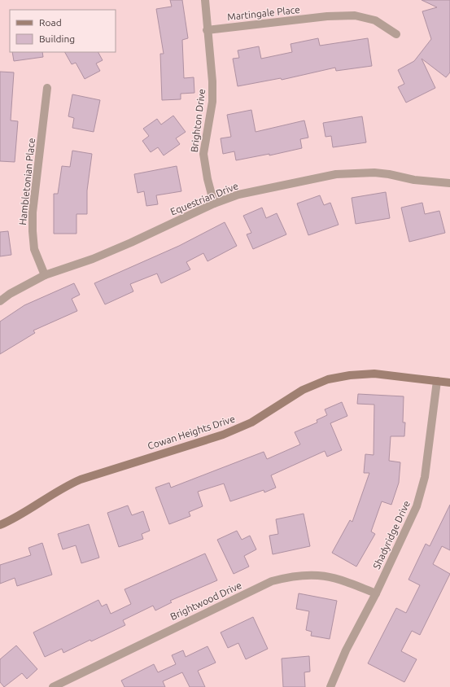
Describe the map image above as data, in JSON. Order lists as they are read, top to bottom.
{
  "streets": {
    "street": [
      "Martingale Place",
      "Brighton Drive",
      "Hambletonian Place",
      "Equestrian Drive",
      "Cowan Heights Drive",
      "Shadyridge Drive",
      "Brightwood Drive"
    ]
  },
  "crossings": [
    ["Martingale Place", "Brighton Drive"],
    ["Brighton Drive", "Equestrian Drive"],
    ["Hambletonian Place", "Equestrian Drive"],
    ["Cowan Heights Drive", "Shadyridge Drive"],
    ["Shadyridge Drive", "Brightwood Drive"]
  ],
  "legend": ["Road", "Building"]
}
